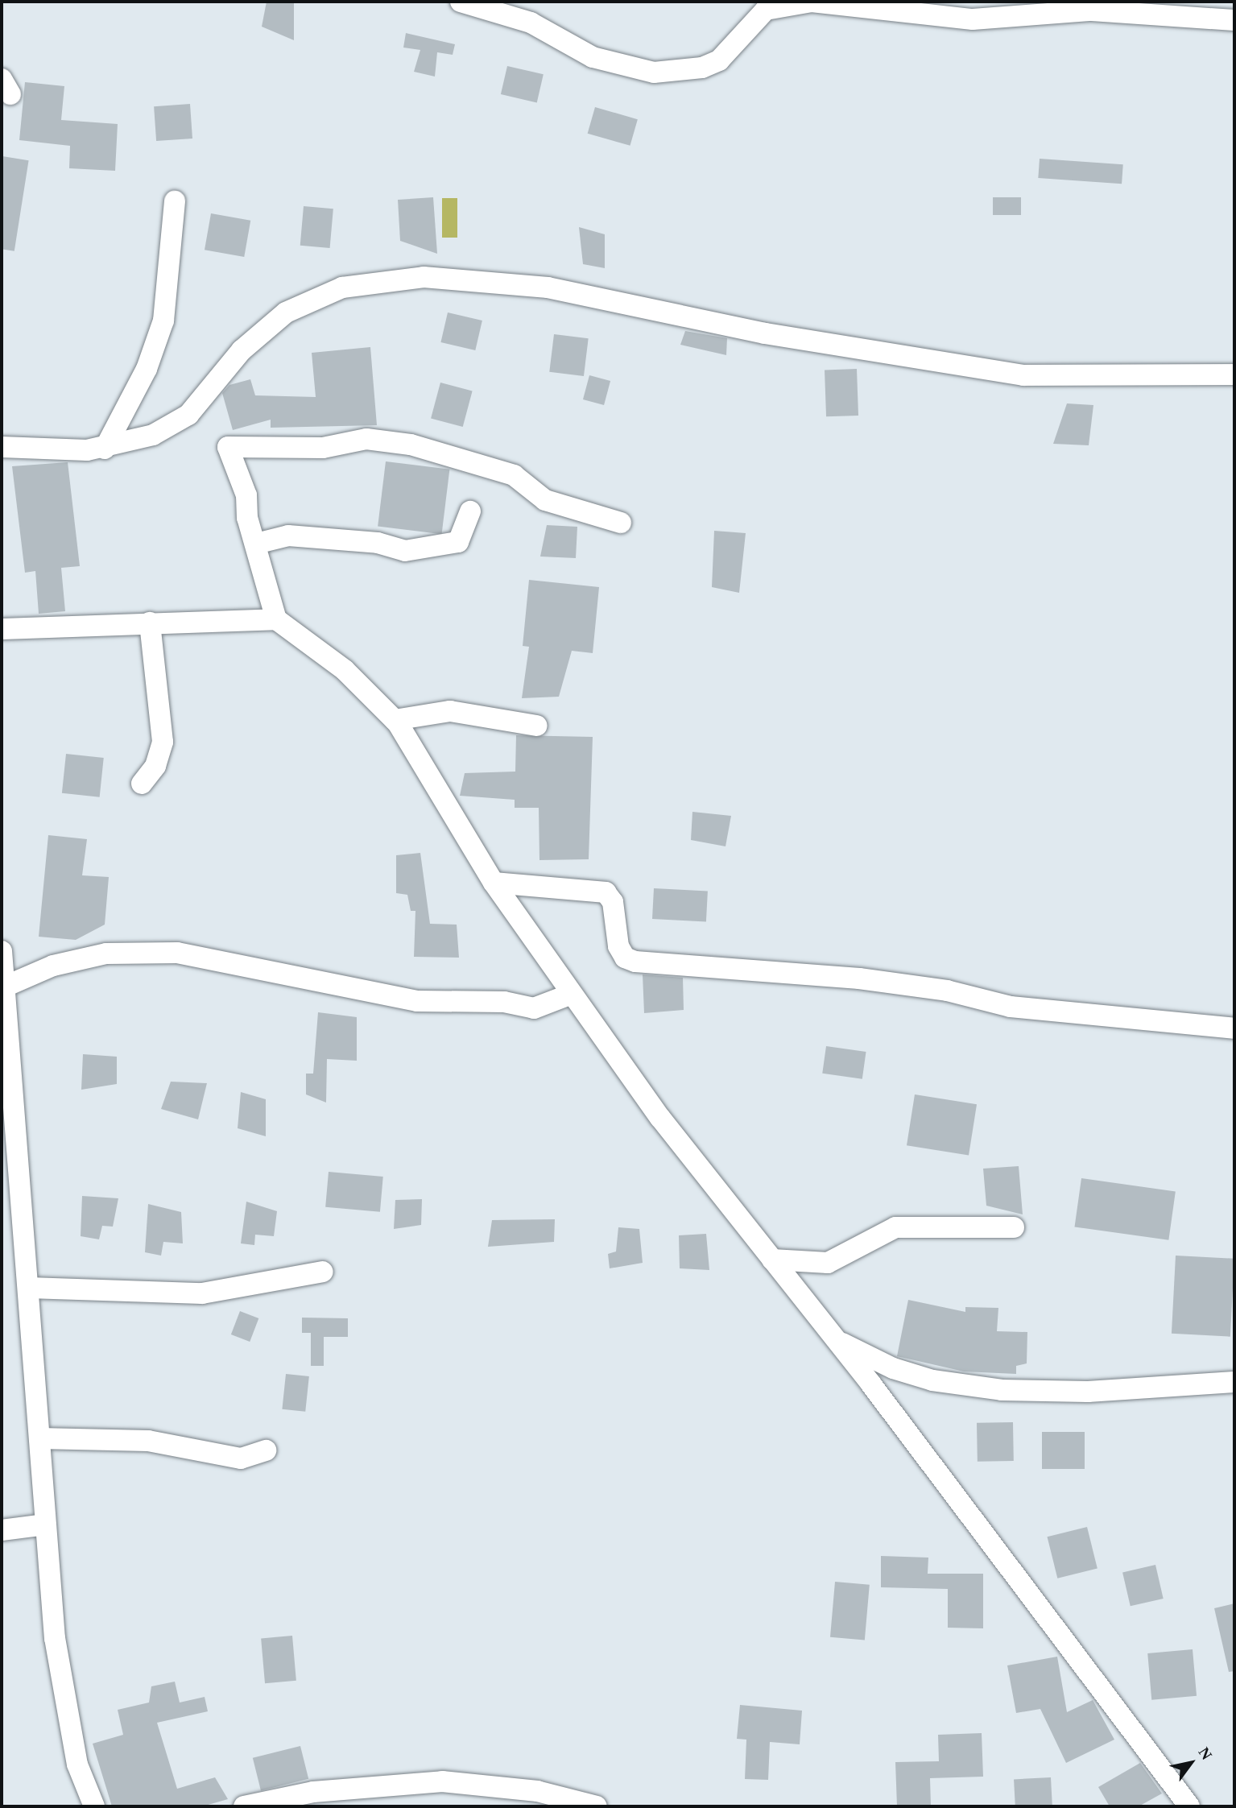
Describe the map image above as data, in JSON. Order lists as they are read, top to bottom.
{
  "north": "top right"
}
